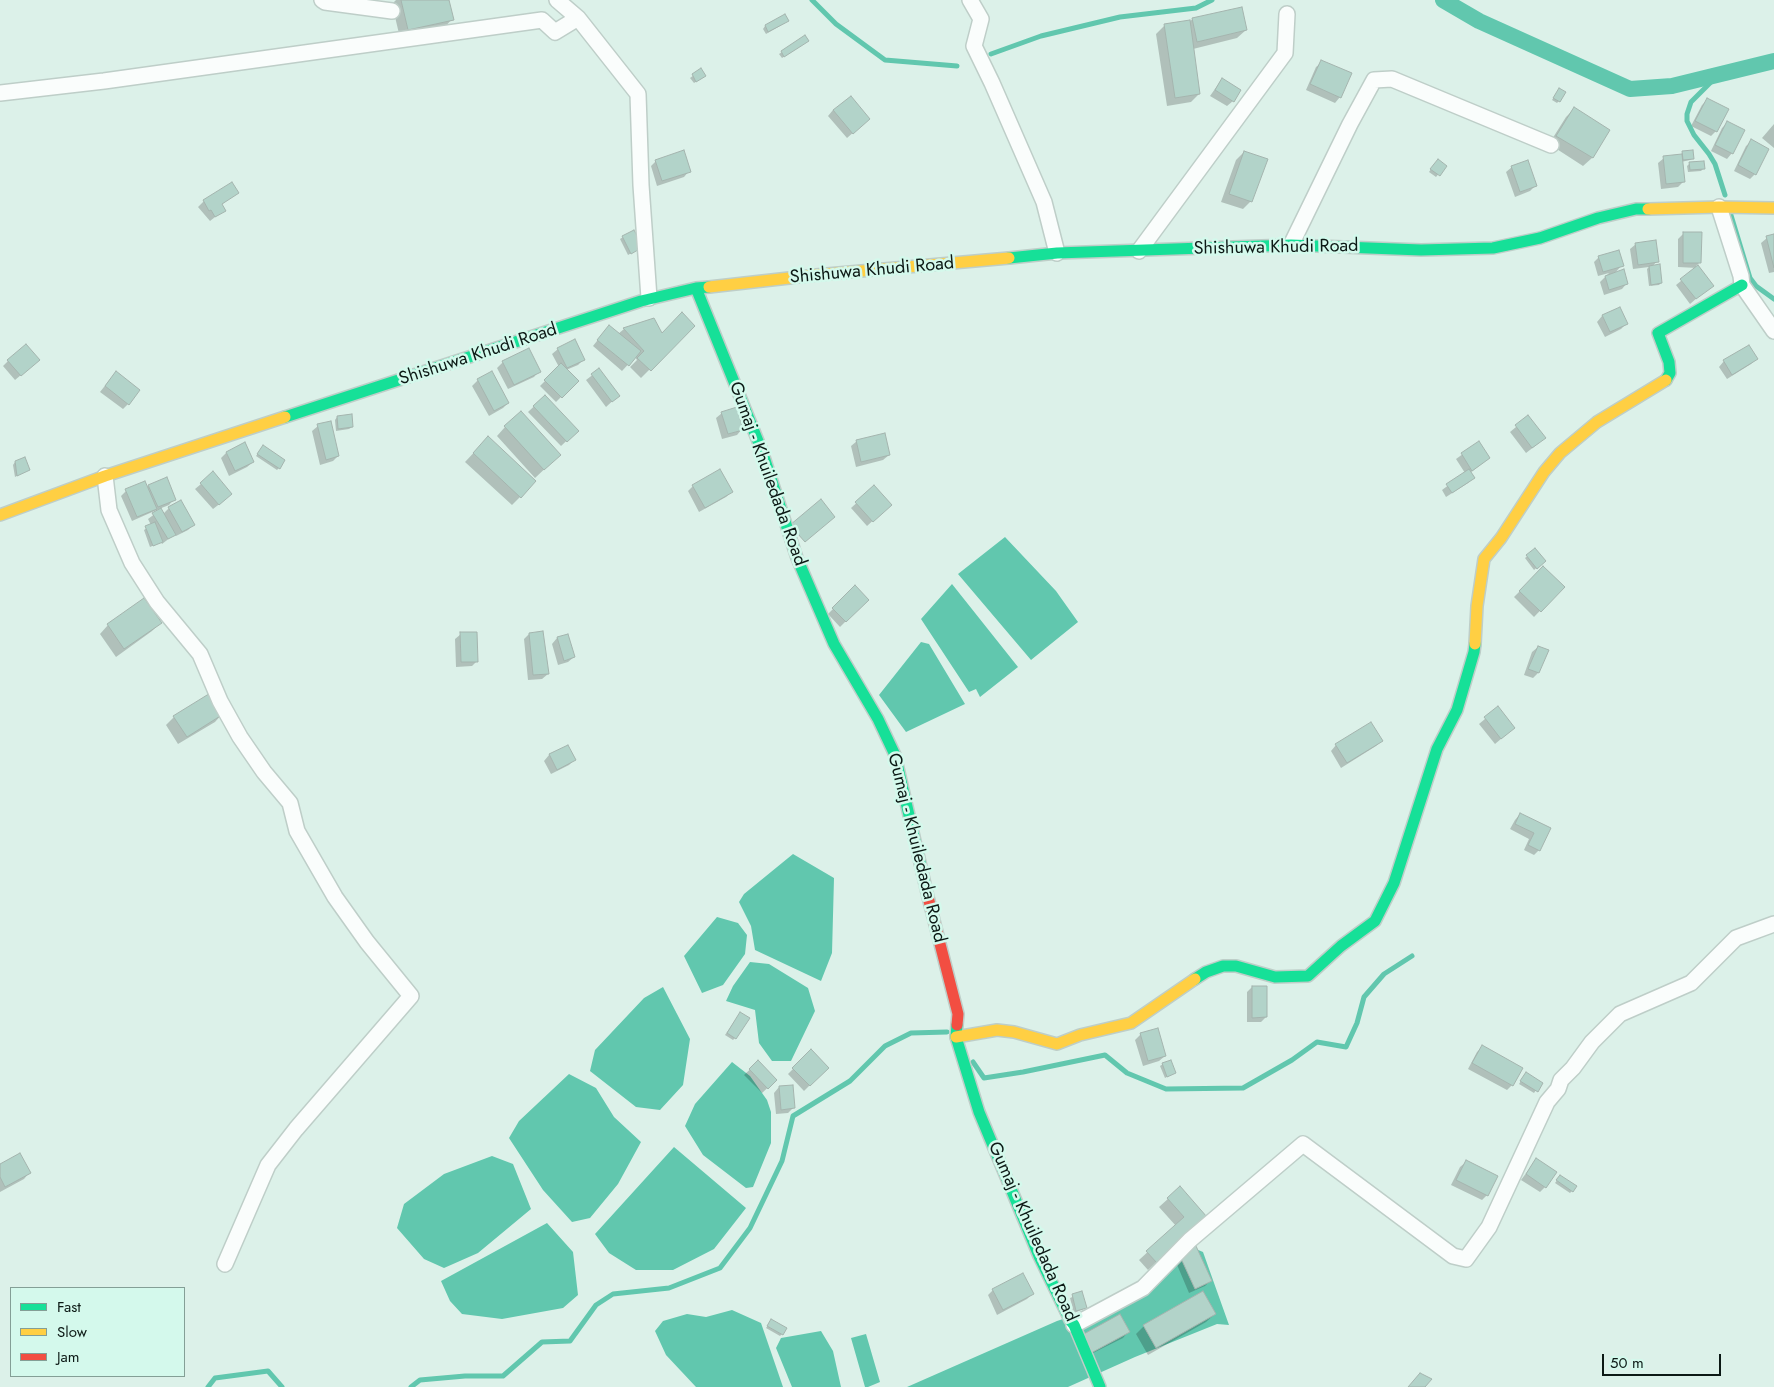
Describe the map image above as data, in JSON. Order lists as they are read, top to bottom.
{
  "streets": {
    "street": ["Shishuwa Khudi Road", "Gumaj - Khuiledada Road"]
  },
  "crossings": [
    ["Shishuwa Khudi Road", "Gumaj - Khuiledada Road"]
  ],
  "legend": ["Fast", "Slow", "Jam"],
  "scale_bar": "50 m"
}
